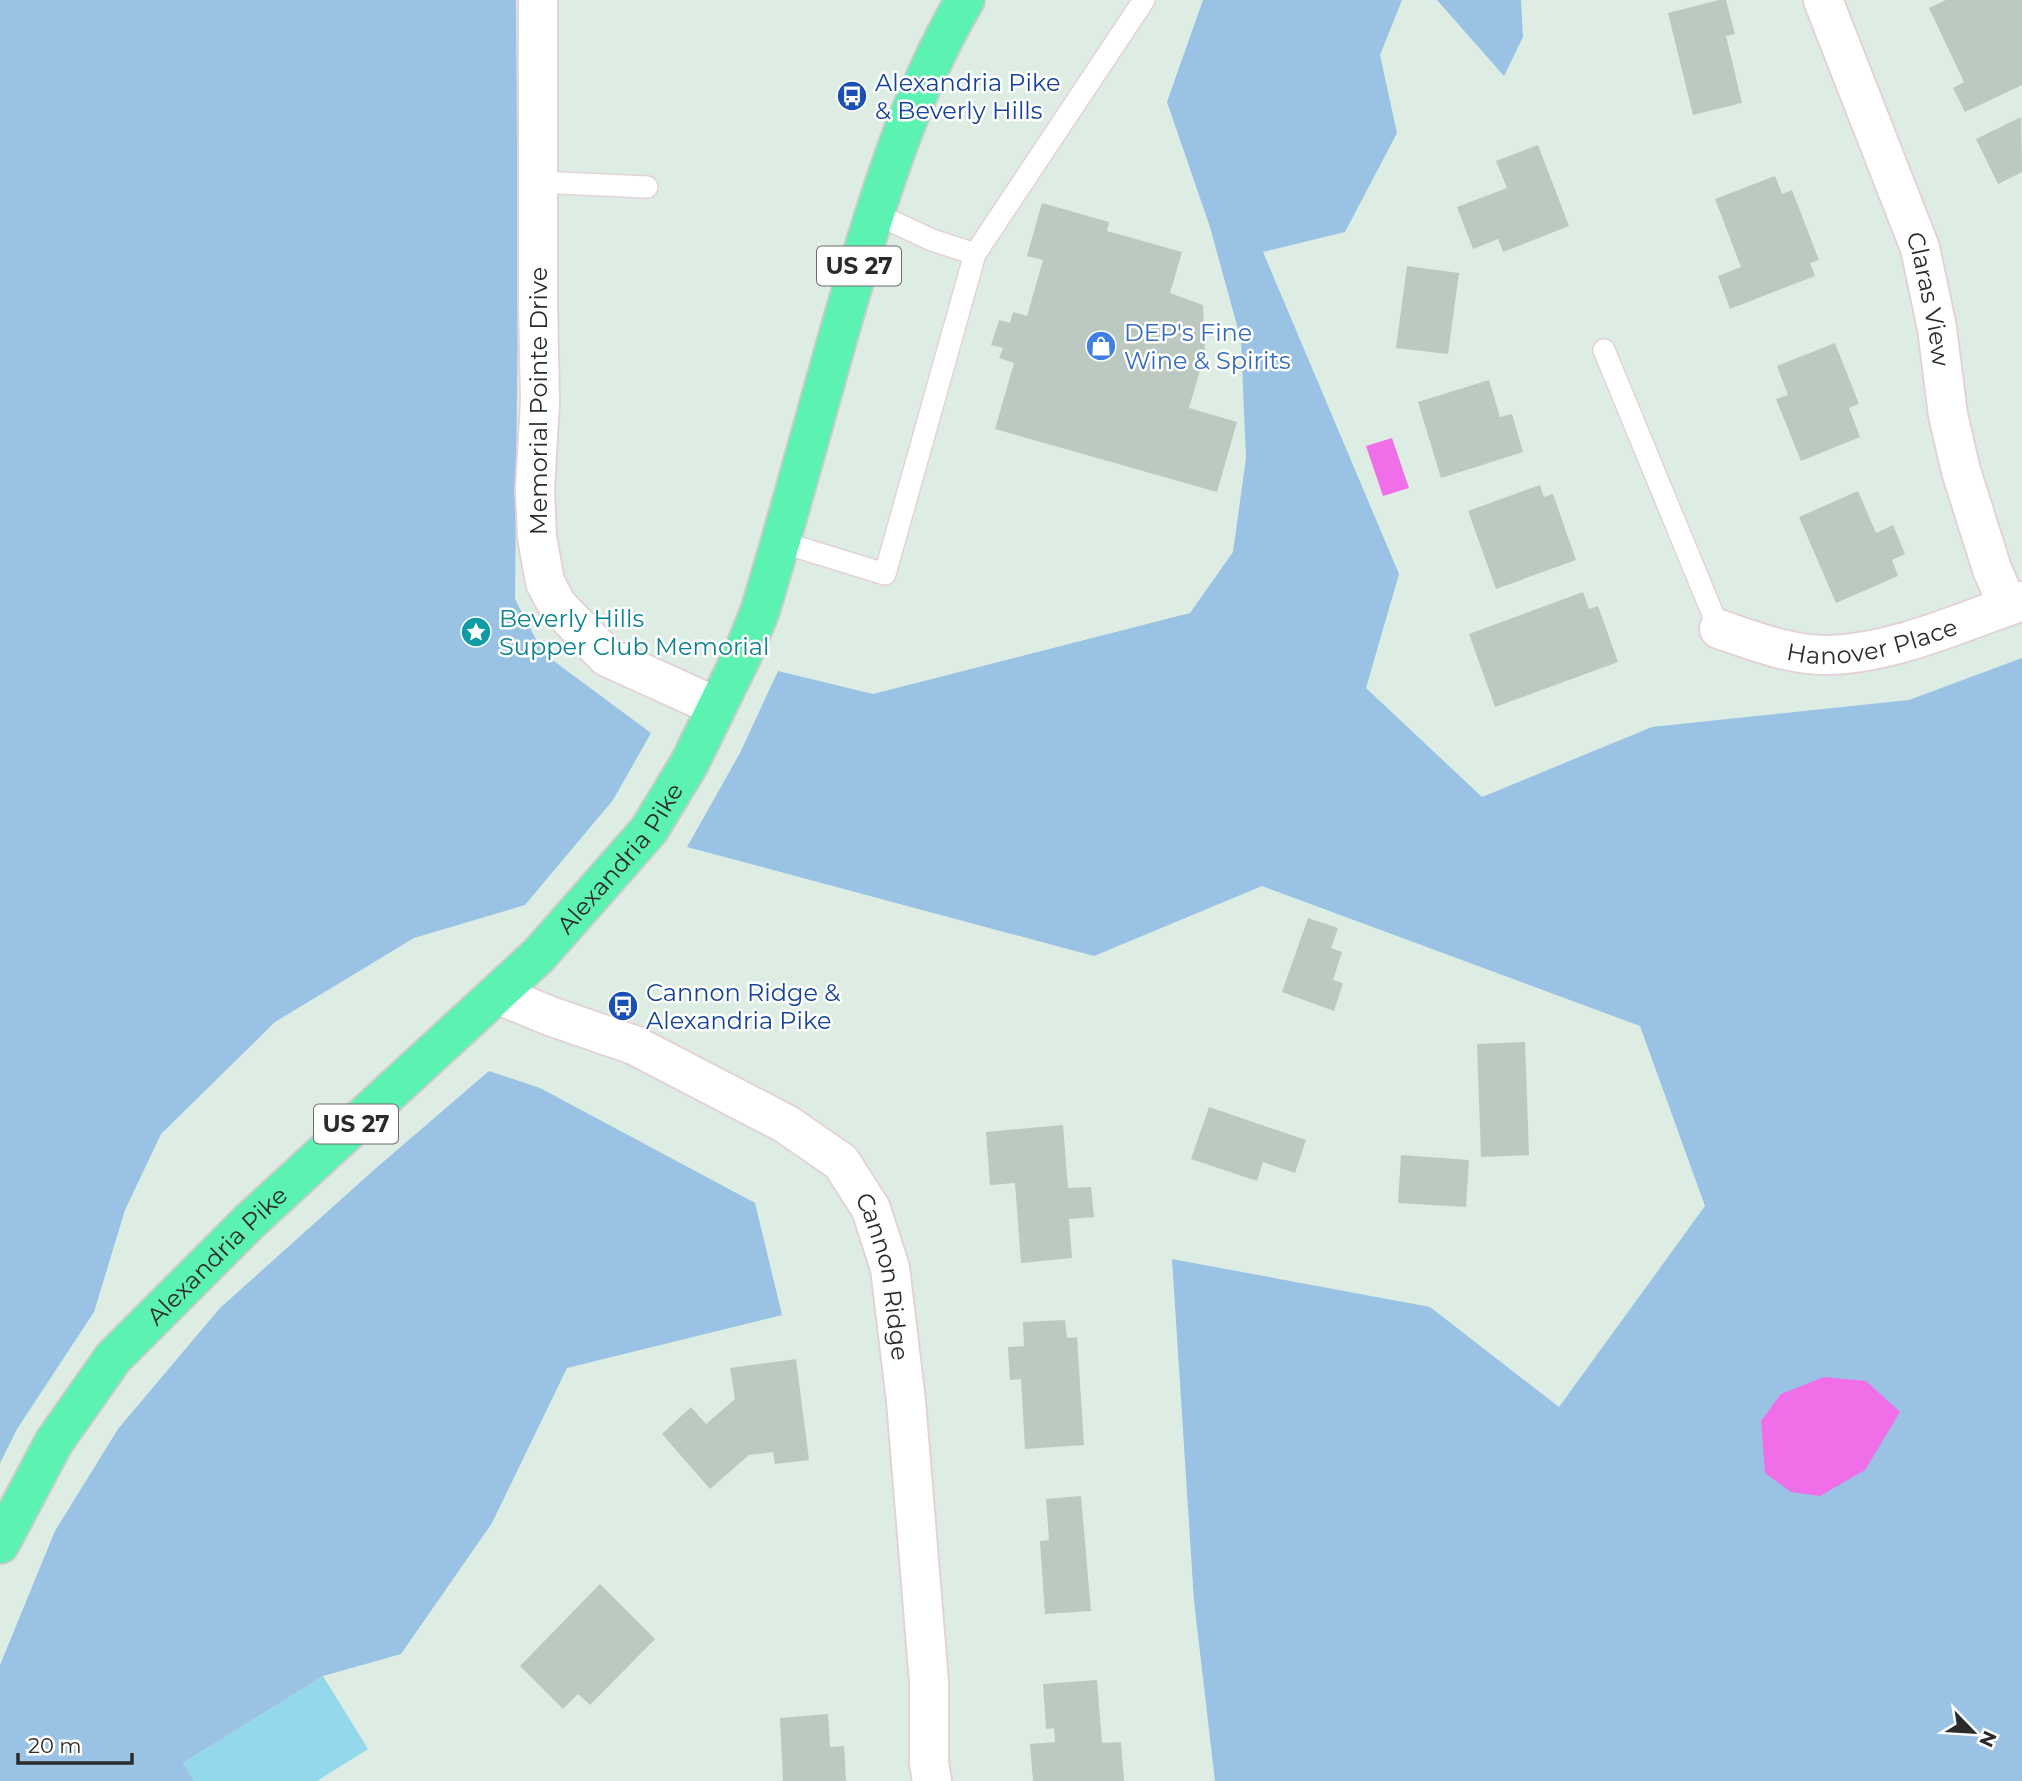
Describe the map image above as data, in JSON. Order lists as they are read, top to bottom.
{
  "streets": {
    "main road": ["US 27", "Alexandria Pike"],
    "street": [
      "Claras View",
      "Memorial Pointe Drive",
      "Hanover Place",
      "Cannon Ridge"
    ]
  },
  "crossings": [
    ["Claras View", "Hanover Place"],
    ["Memorial Pointe Drive", "Alexandria Pike"],
    ["Alexandria Pike", "Cannon Ridge"]
  ],
  "places": {
    "bus stop": ["Alexandria Pike & Beverly Hills", "Cannon Ridge & Alexandria Pike"],
    "shop": ["DEP's Fine Wine & Spirits"],
    "place": ["Beverly Hills Supper Club Memorial"]
  },
  "scale_bar": "20 m",
  "north": "bottom right"
}
